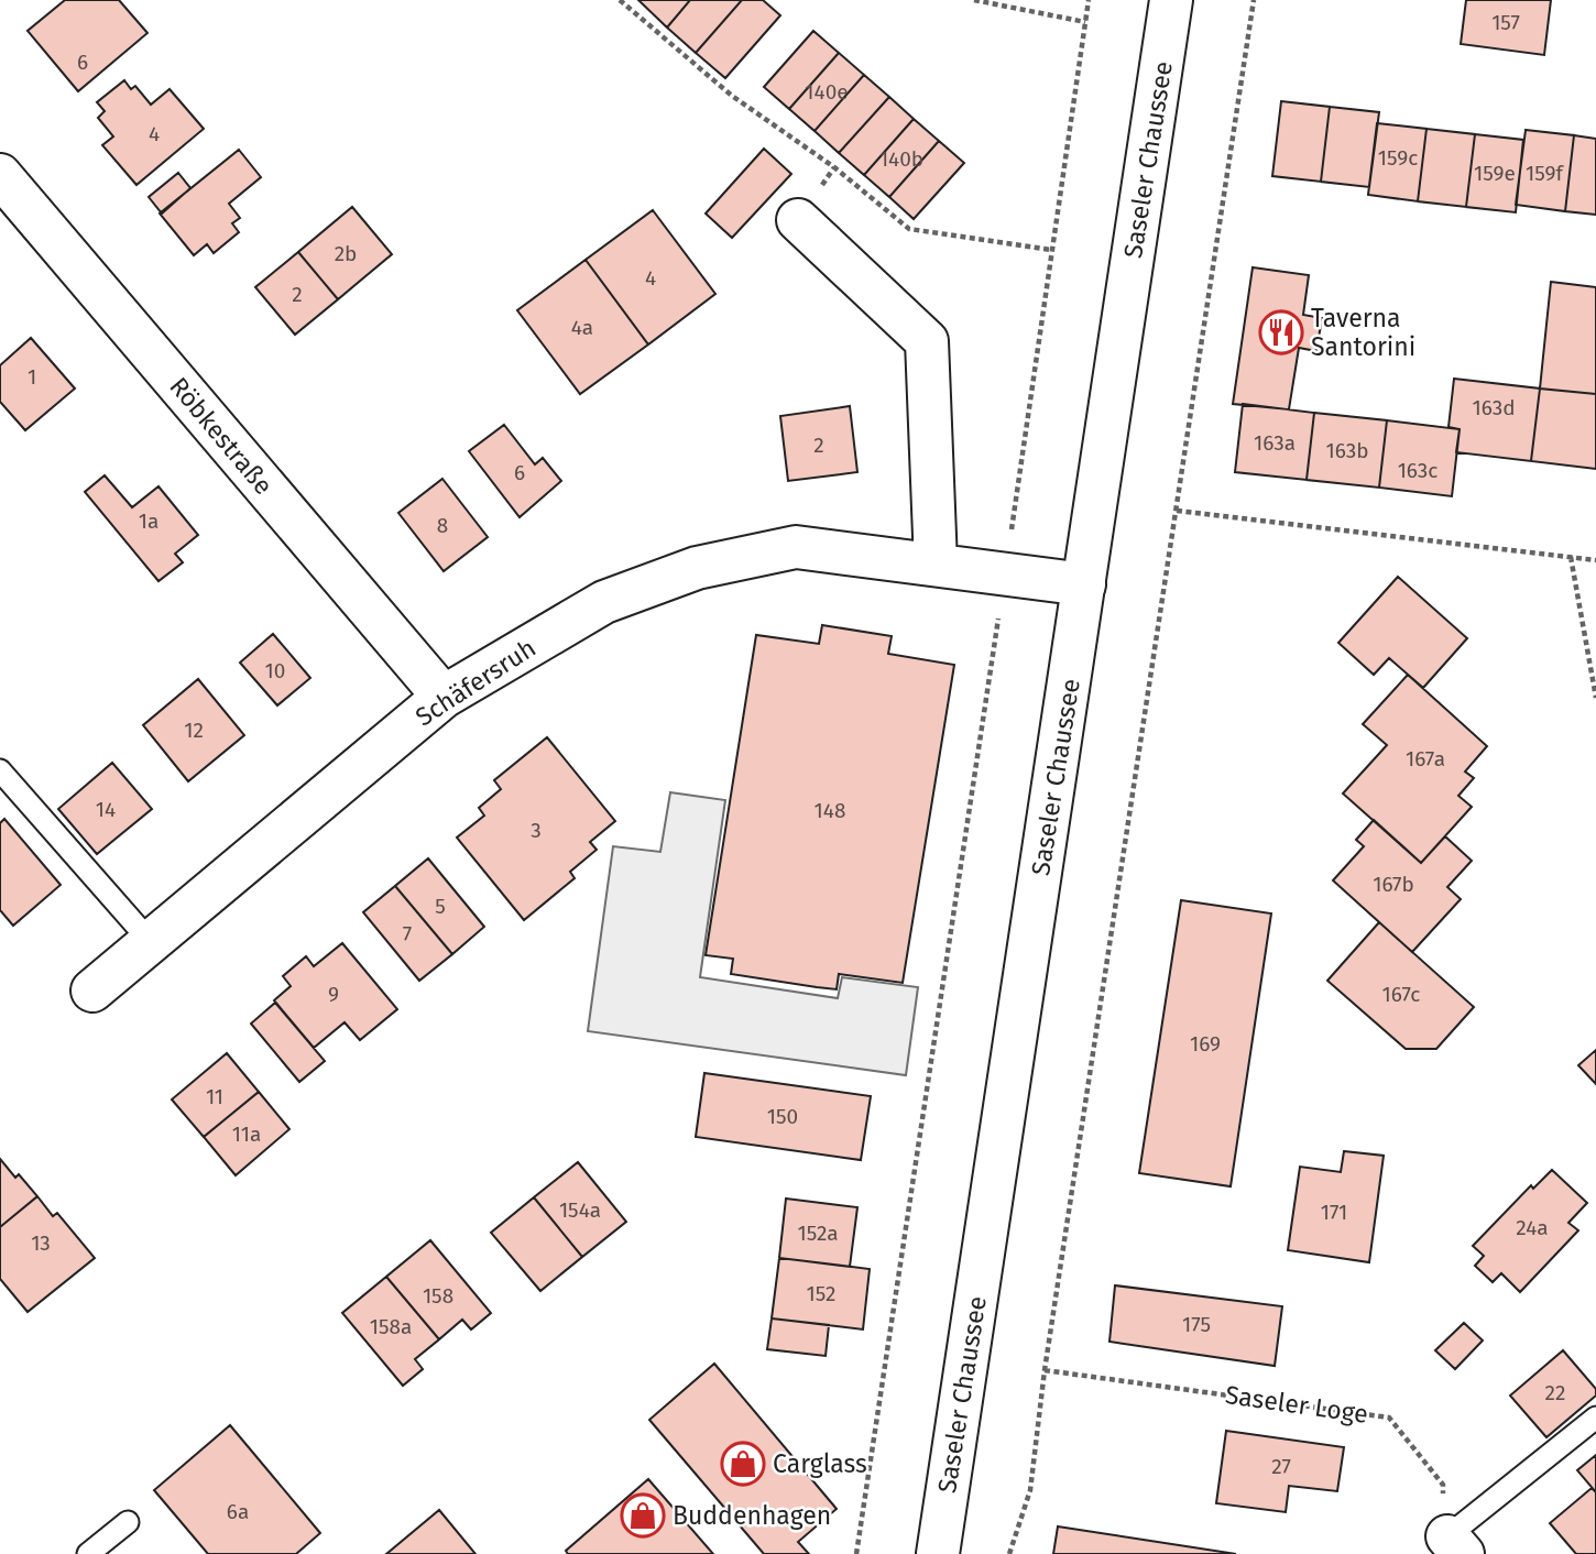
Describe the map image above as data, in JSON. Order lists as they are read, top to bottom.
{
  "streets": {
    "street": ["Saseler Chaussee", "Röbkestraße", "Schäfersruh"],
    "path": ["Saseler Loge"]
  },
  "crossings": [
    ["Saseler Chaussee", "Schäfersruh"],
    ["Röbkestraße", "Schäfersruh"]
  ],
  "places": {
    "restaurant": ["Taverna Santorini"],
    "shop": ["Carglass", "Buddenhagen"]
  },
  "house_numbers": [
    "157",
    "6",
    "140e",
    "4",
    "159c",
    "140b",
    "159e",
    "159f",
    "2b",
    "4",
    "2",
    "4a",
    "1",
    "163d",
    "163a",
    "2",
    "163b",
    "163c",
    "6",
    "1a",
    "8",
    "10",
    "12",
    "167a",
    "14",
    "148",
    "3",
    "167b",
    "5",
    "7",
    "9",
    "167c",
    "169",
    "11",
    "150",
    "11a",
    "154a",
    "171",
    "24a",
    "152a",
    "13",
    "152",
    "158",
    "175",
    "158a",
    "22",
    "27",
    "6a"
  ]
}
